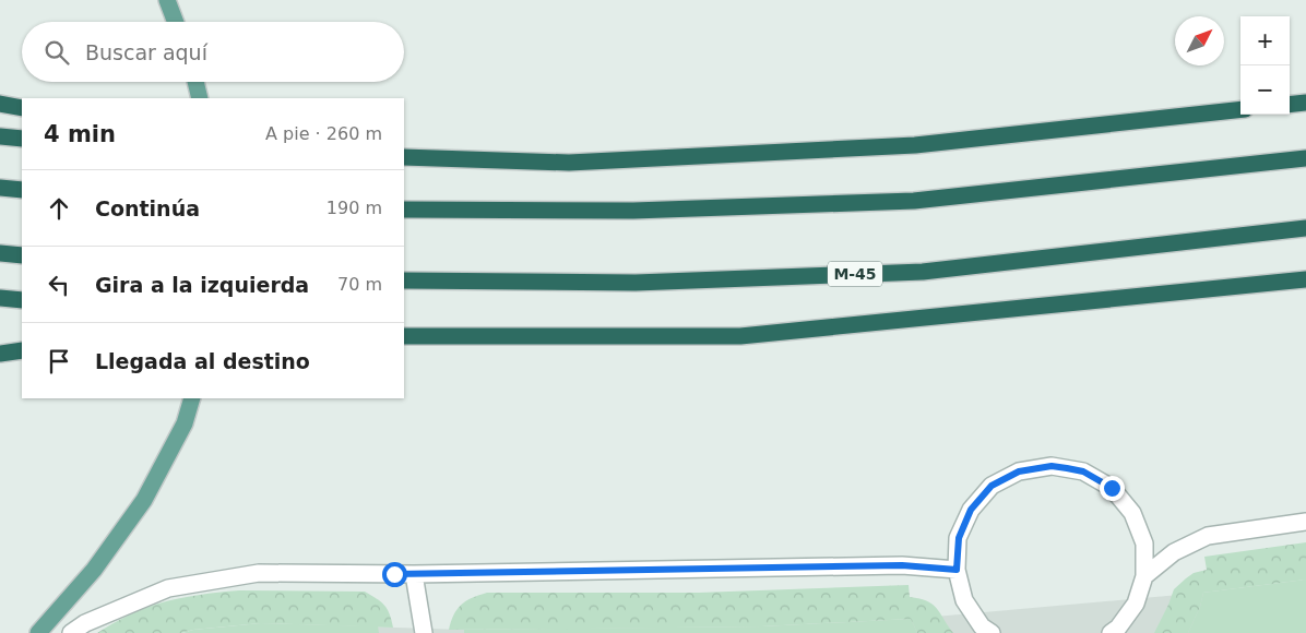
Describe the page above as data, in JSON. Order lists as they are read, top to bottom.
{
  "streets": {
    "highway": ["M-45"]
  },
  "north": "top right",
  "page": {
    "map_buttons": ["+", "−"],
    "search": "Buscar aquí",
    "heading": ["4 min", "A pie · 260 m"],
    "list": [
      ["Continúa", "190 m"],
      ["Gira a la izquierda", "70 m"],
      "Llegada al destino"
    ]
  }
}
